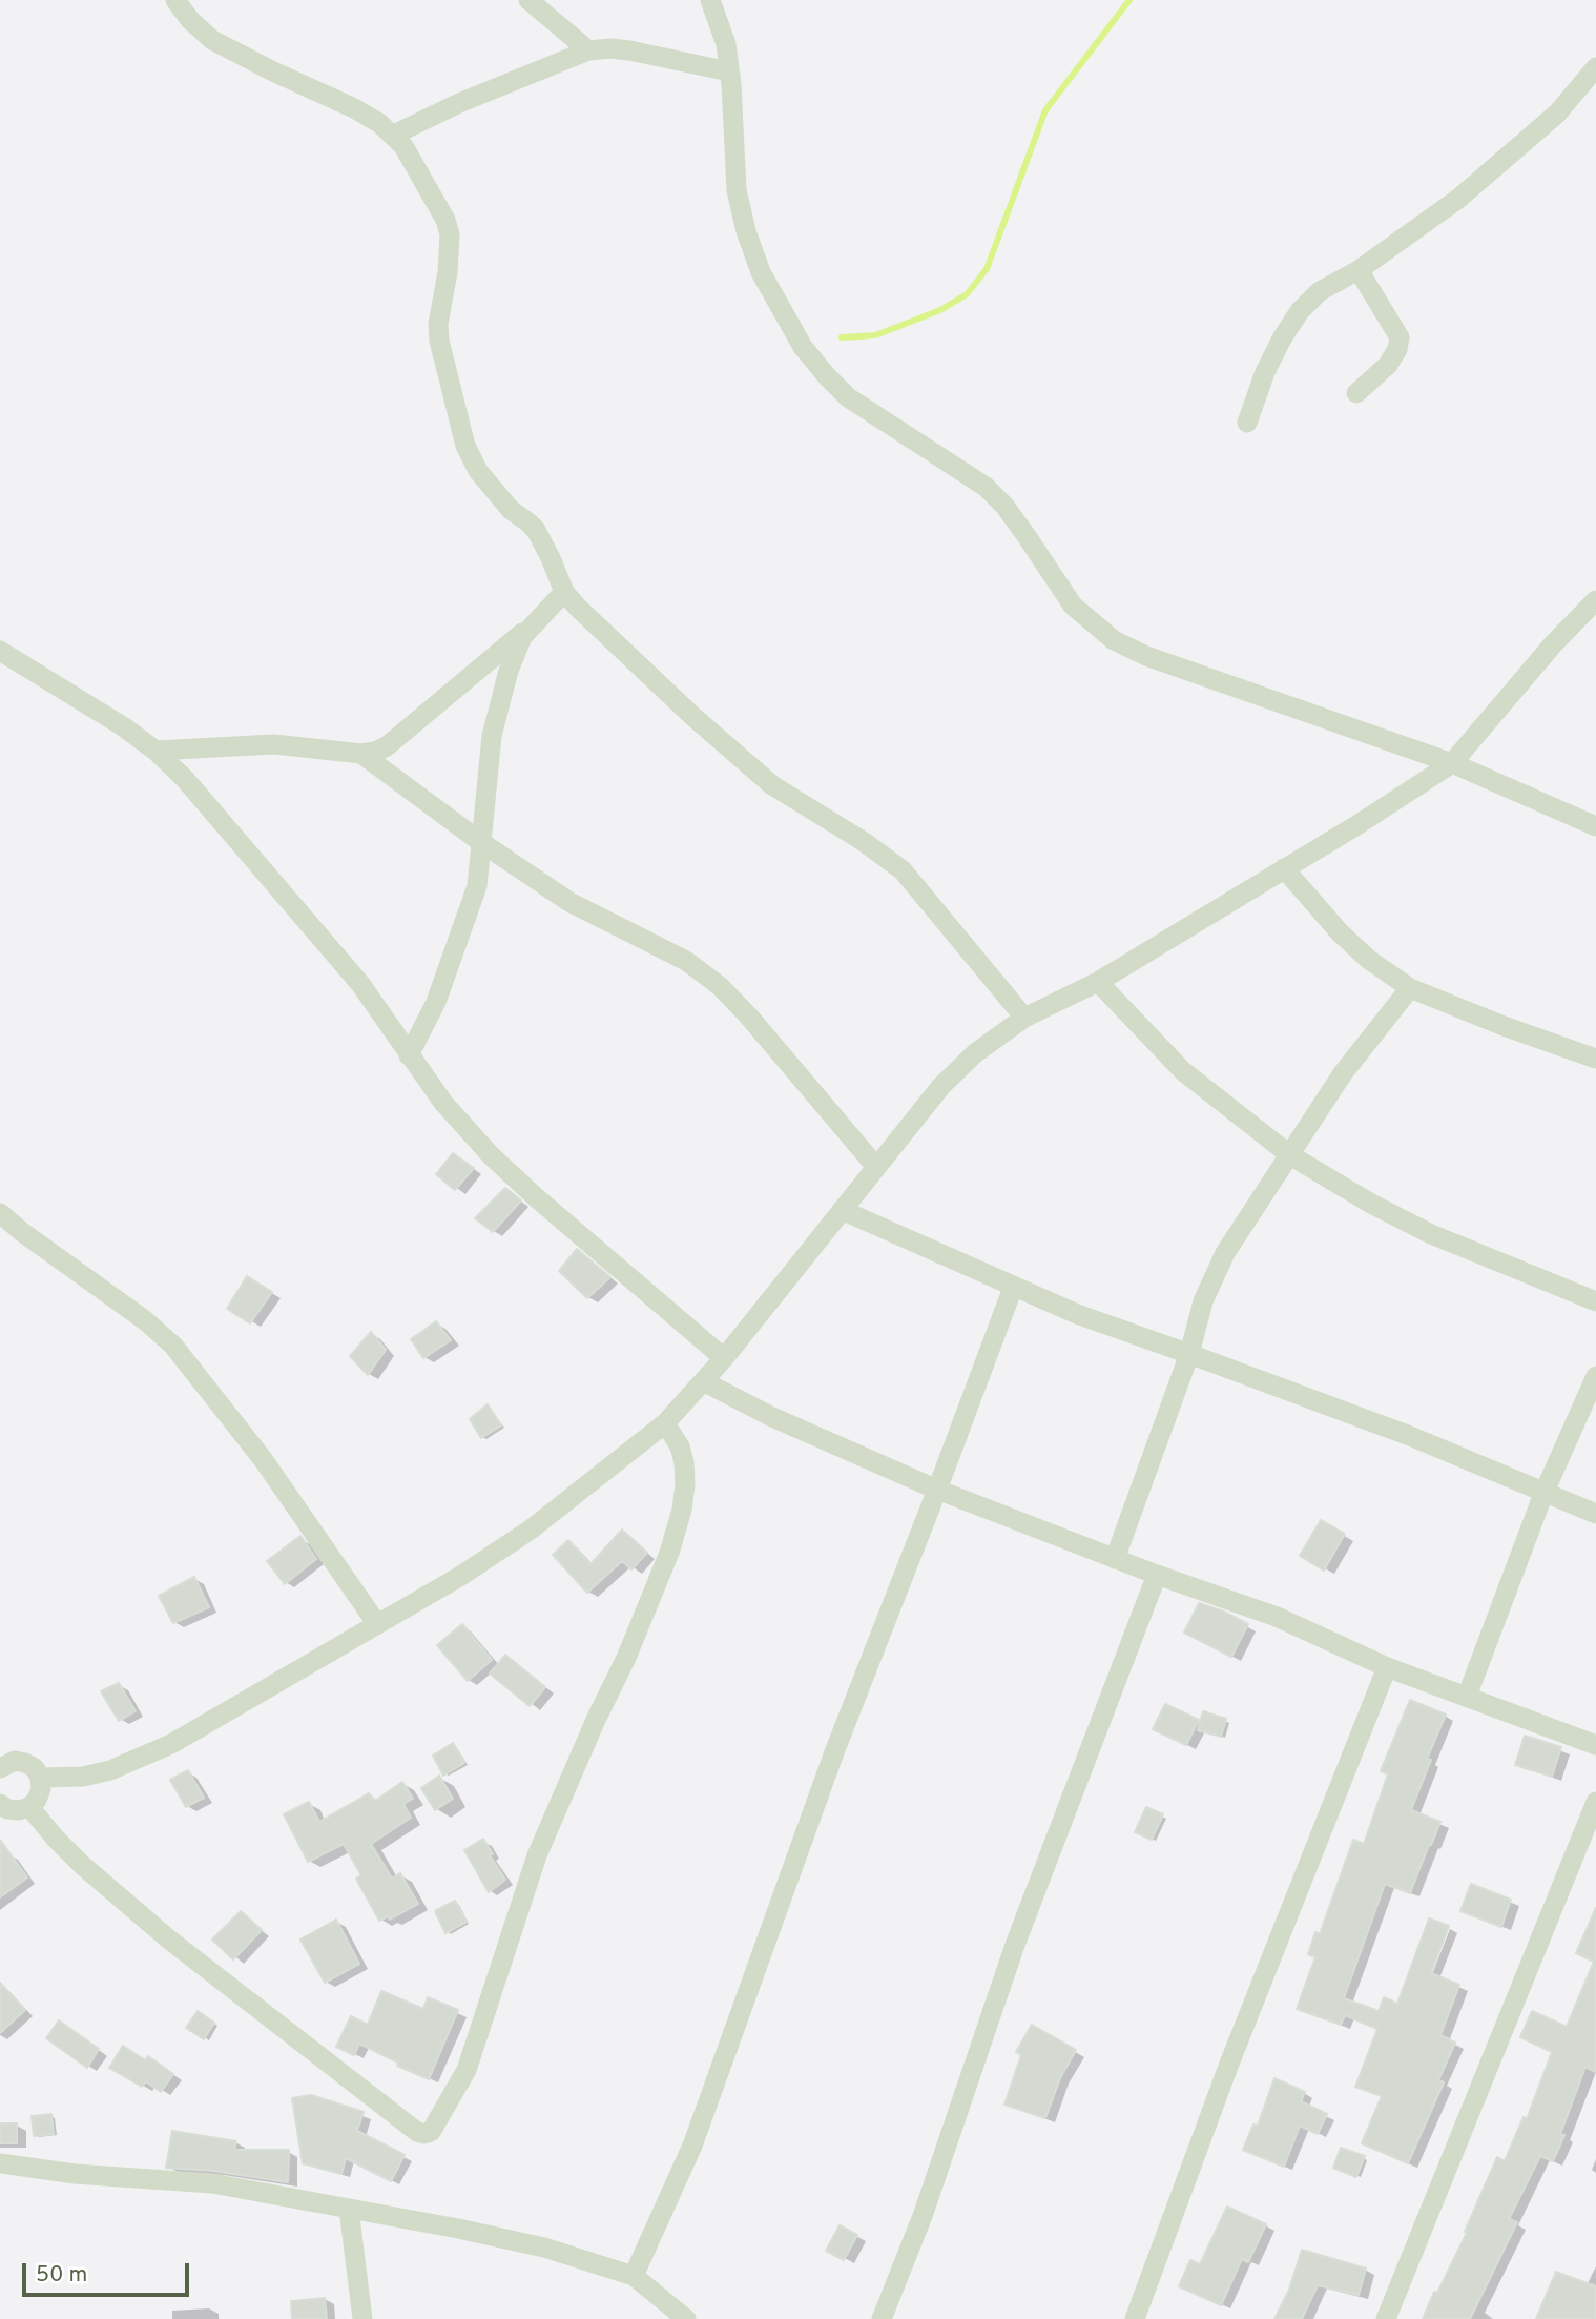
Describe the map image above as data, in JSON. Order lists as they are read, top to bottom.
{
  "scale_bar": "50 m"
}
